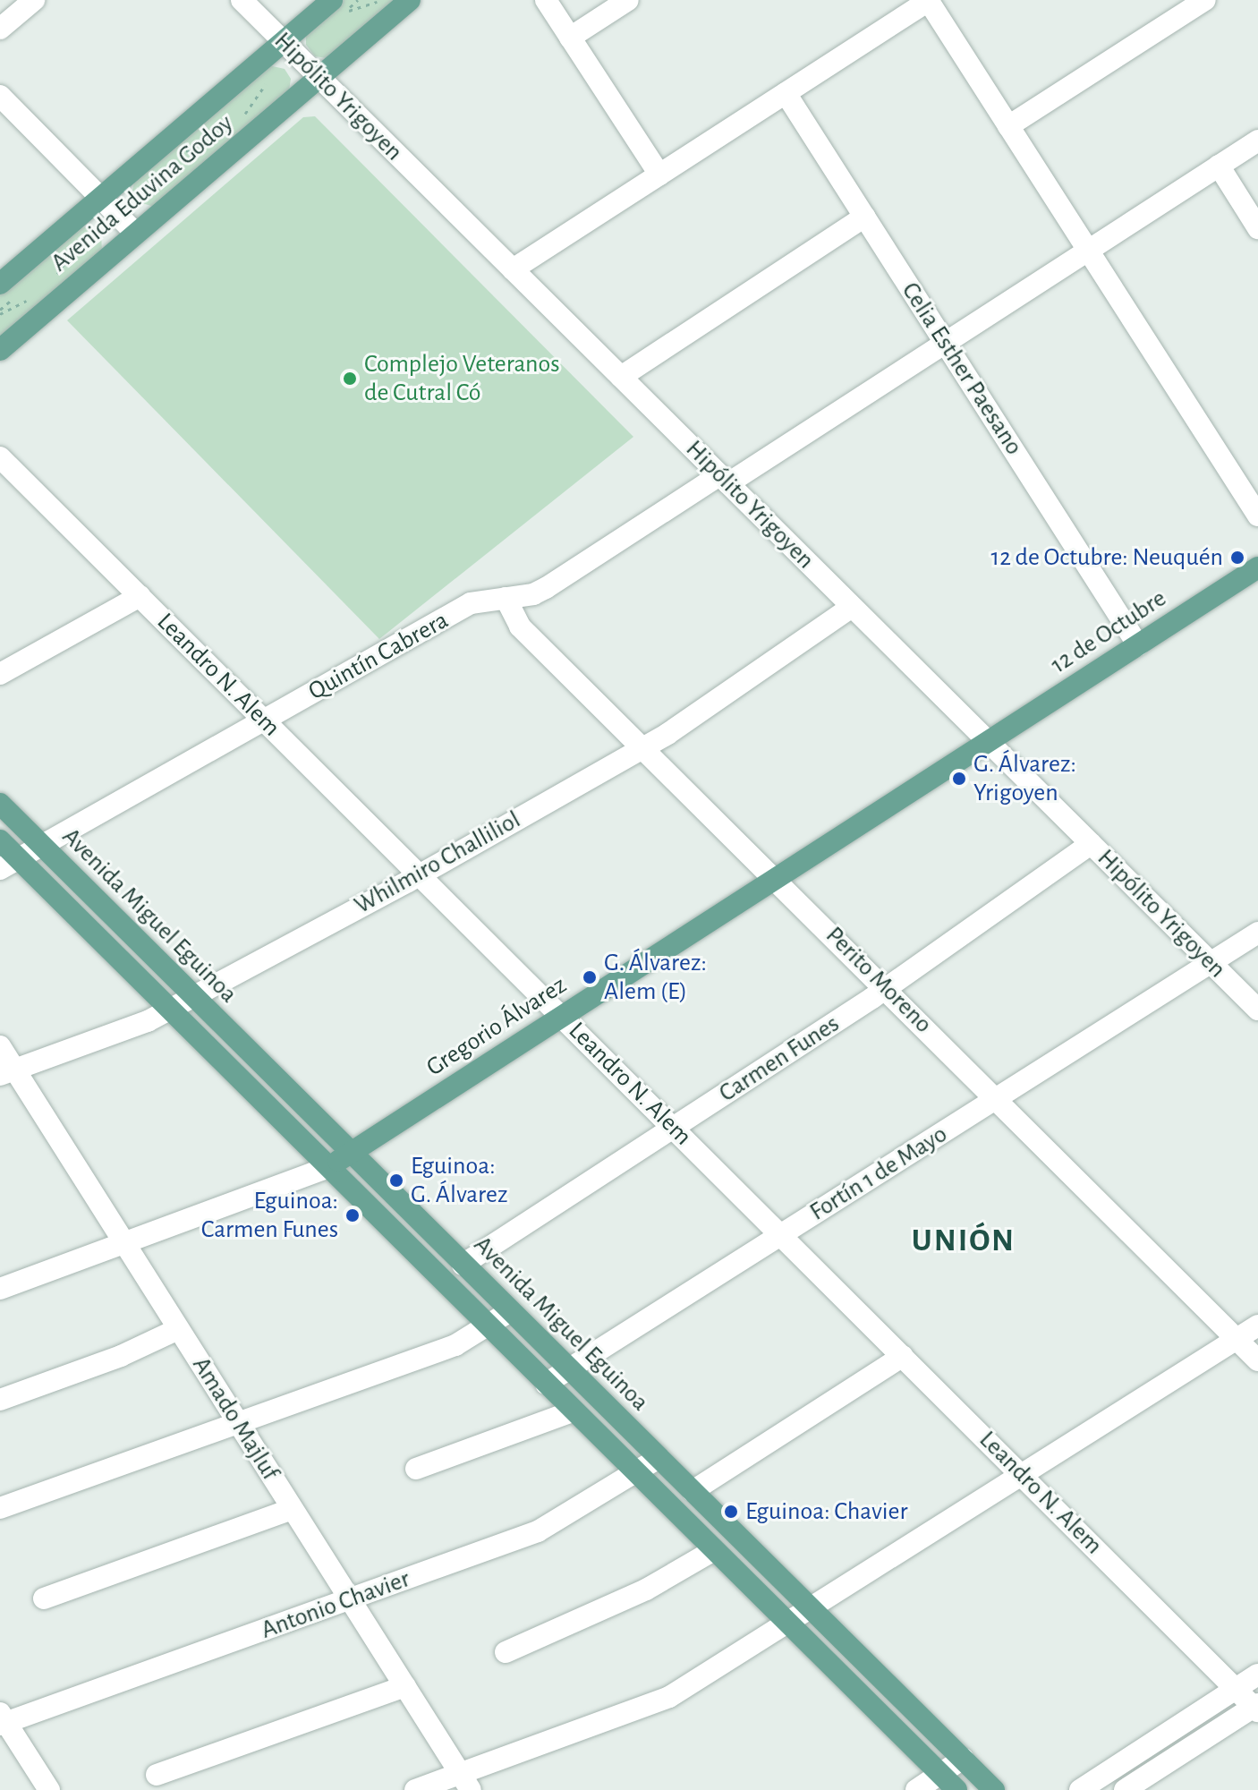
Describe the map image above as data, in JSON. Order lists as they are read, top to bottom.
{
  "streets": {
    "main road": [
      "Avenida Eduvina Godoy",
      "12 de Octubre",
      "Avenida Miguel Eguinoa",
      "Gregorio Álvarez"
    ],
    "street": [
      "Hipólito Yrigoyen",
      "Celia Esther Paesano",
      "Quintín Cabrera",
      "Leandro N. Alem",
      "Whilmiro Challiliol",
      "Perito Moreno",
      "Carmen Funes",
      "Fortín 1 de Mayo",
      "Amado Majluf",
      "Antonio Chavier"
    ]
  },
  "crossings": [
    ["Hipólito Yrigoyen", "Avenida Eduvina Godoy"],
    ["Hipólito Yrigoyen", "12 de Octubre"],
    ["Hipólito Yrigoyen", "Quintín Cabrera"],
    ["Hipólito Yrigoyen", "Whilmiro Challiliol"],
    ["Hipólito Yrigoyen", "Gregorio Álvarez"],
    ["Hipólito Yrigoyen", "Carmen Funes"],
    ["Hipólito Yrigoyen", "Fortín 1 de Mayo"],
    ["Celia Esther Paesano", "12 de Octubre"],
    ["Celia Esther Paesano", "Quintín Cabrera"],
    ["12 de Octubre", "Gregorio Álvarez"],
    ["Quintín Cabrera", "Leandro N. Alem"],
    ["Quintín Cabrera", "Avenida Miguel Eguinoa"],
    ["Quintín Cabrera", "Perito Moreno"],
    ["Leandro N. Alem", "Whilmiro Challiliol"],
    ["Leandro N. Alem", "Gregorio Álvarez"],
    ["Leandro N. Alem", "Carmen Funes"],
    ["Leandro N. Alem", "Fortín 1 de Mayo"],
    ["Whilmiro Challiliol", "Avenida Miguel Eguinoa"],
    ["Whilmiro Challiliol", "Perito Moreno"],
    ["Whilmiro Challiliol", "Amado Majluf"],
    ["Avenida Miguel Eguinoa", "Gregorio Álvarez"],
    ["Avenida Miguel Eguinoa", "Carmen Funes"],
    ["Avenida Miguel Eguinoa", "Fortín 1 de Mayo"],
    ["Avenida Miguel Eguinoa", "Antonio Chavier"],
    ["Perito Moreno", "Gregorio Álvarez"],
    ["Perito Moreno", "Carmen Funes"],
    ["Perito Moreno", "Fortín 1 de Mayo"],
    ["Gregorio Álvarez", "Amado Majluf"],
    ["Amado Majluf", "Antonio Chavier"]
  ],
  "districts": ["UNIÓN"],
  "places": [
    "Complejo Veteranos de Cutral Có",
    "12 de Octubre: Neuquén",
    "G. Álvarez: Yrigoyen",
    "G. Álvarez: Alem (E)",
    "Eguinoa: G. Álvarez",
    "Eguinoa: Carmen Funes",
    "Eguinoa: Chavier"
  ]
}
